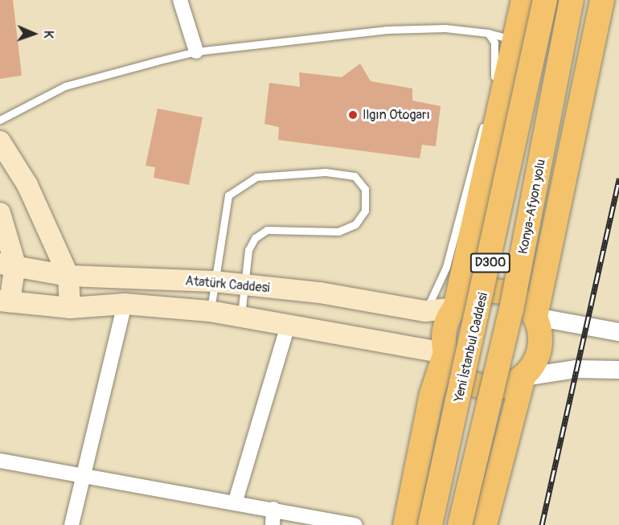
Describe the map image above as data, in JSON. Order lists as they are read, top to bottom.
{
  "streets": {
    "highway": ["Konya-Afyon yolu", "D300", "Yeni İstanbul Caddesi"],
    "main road": ["Atatürk Caddesi"]
  },
  "places": ["Ilgın Otogarı"],
  "north": "right"
}
